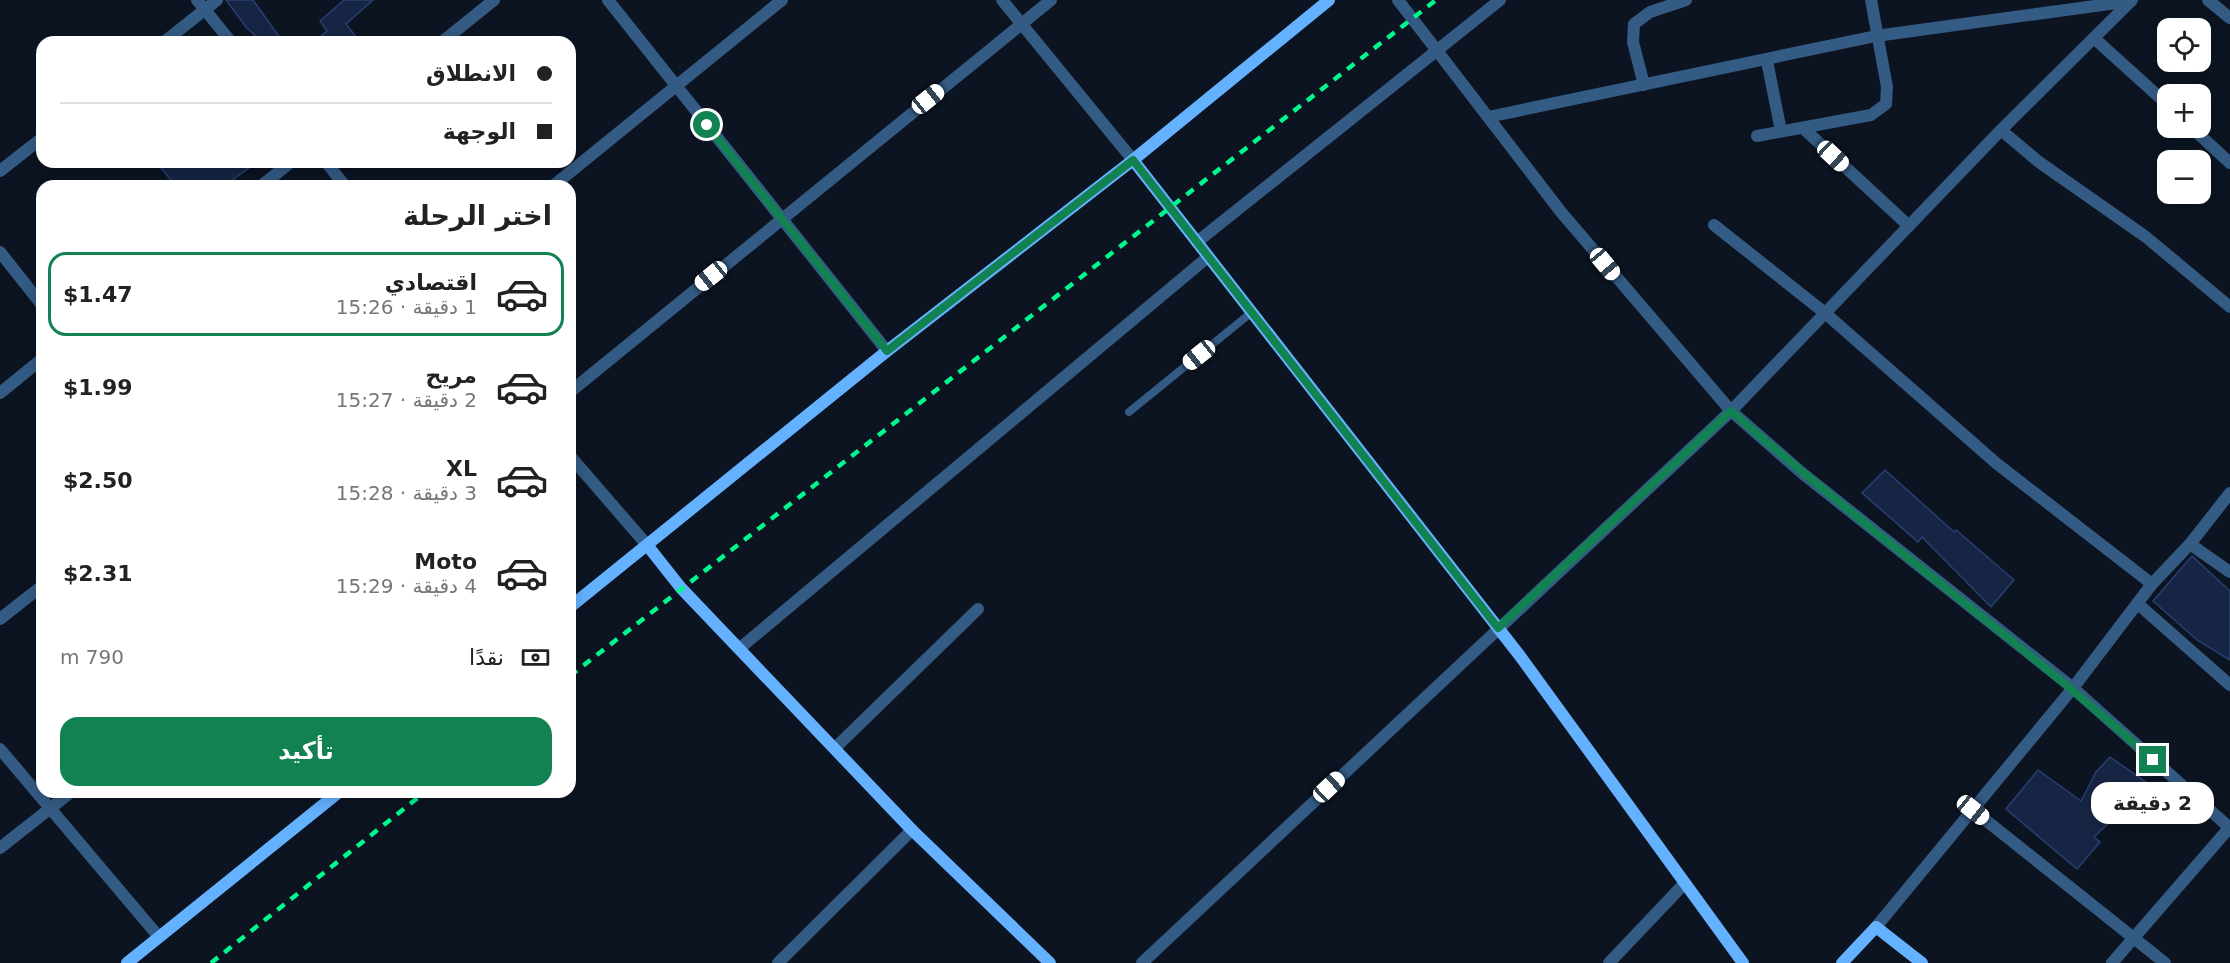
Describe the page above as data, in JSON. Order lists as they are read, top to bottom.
{
  "page": {
    "map_buttons": ["+", "−"],
    "banner": ["الانطلاق", "الوجهة"],
    "heading": "اختر الرحلة",
    "list": [
      {
        "name": "اقتصادي",
        "note": "1 دقيقة · 15:26",
        "value": "$1.47"
      },
      {
        "name": "مريح",
        "note": "2 دقيقة · 15:27",
        "value": "$1.99"
      },
      {
        "name": "XL",
        "note": "3 دقيقة · 15:28",
        "value": "$2.50"
      },
      {
        "name": "Moto",
        "note": "4 دقيقة · 15:29",
        "value": "$2.31"
      }
    ],
    "pay": ["نقدًا", "790 m"],
    "buttons": "تأكيد",
    "bubble": "2 دقيقة"
  }
}
